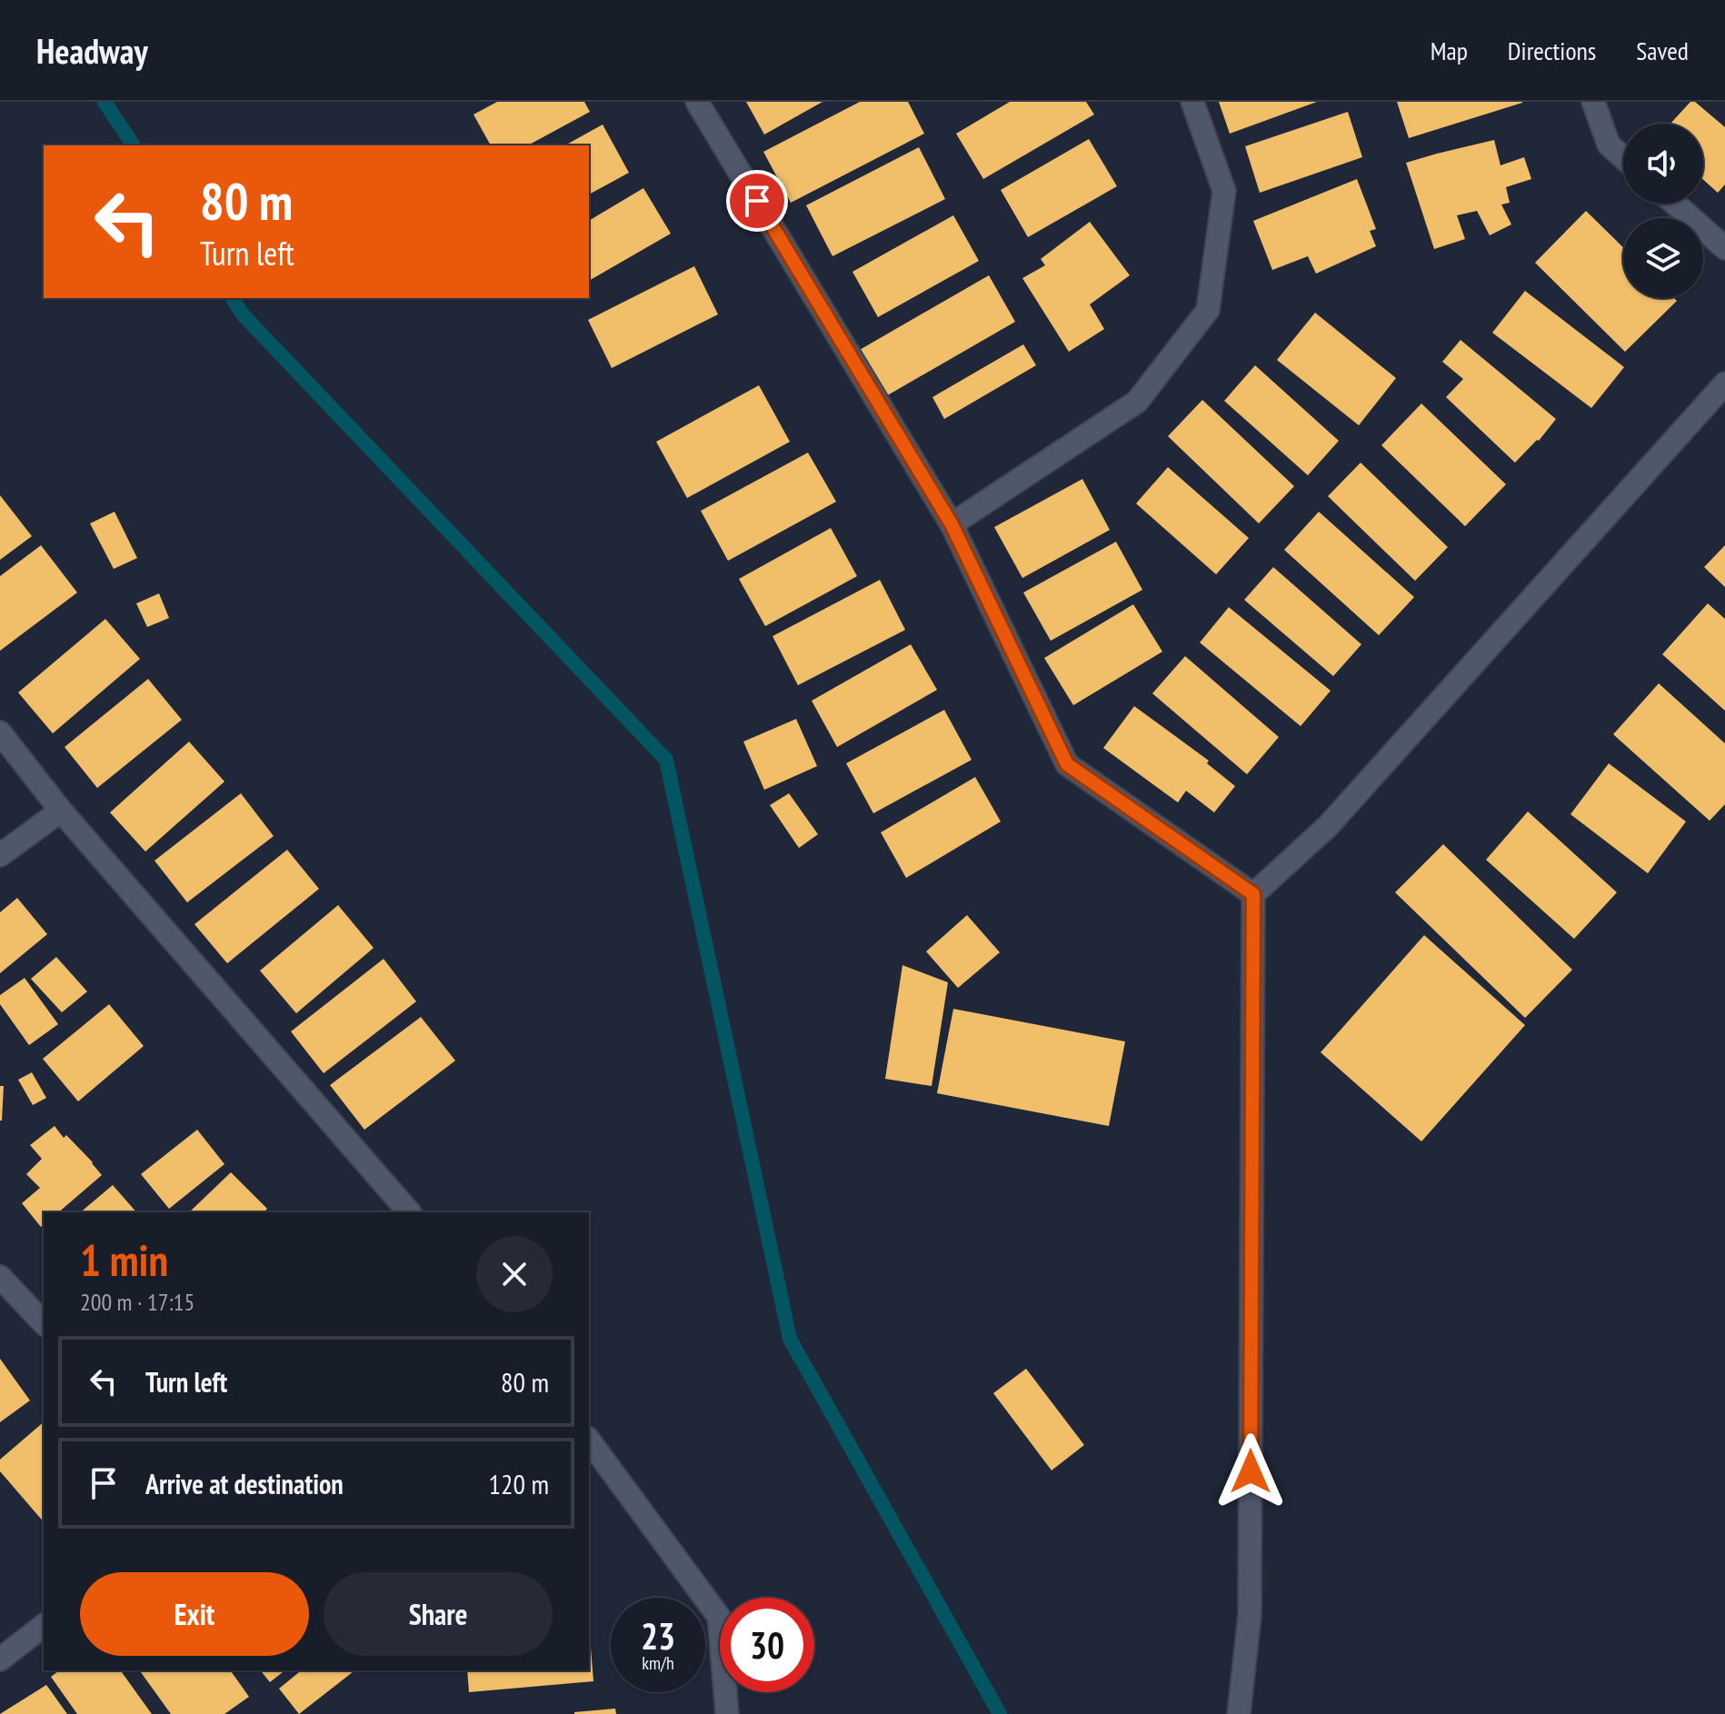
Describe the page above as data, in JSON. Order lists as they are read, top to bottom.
{
  "page": {
    "header": "Headway",
    "nav": ["Map", "Directions", "Saved"],
    "turn": ["80 m", "Turn left"],
    "heading": ["1 min", "200 m · 17:15"],
    "list": [
      {
        "name": "Turn left",
        "value": "80 m"
      },
      {
        "name": "Arrive at destination",
        "value": "120 m"
      }
    ],
    "buttons": ["Exit", "Share"],
    "speed": "23 km/h",
    "limit": "30"
  }
}
